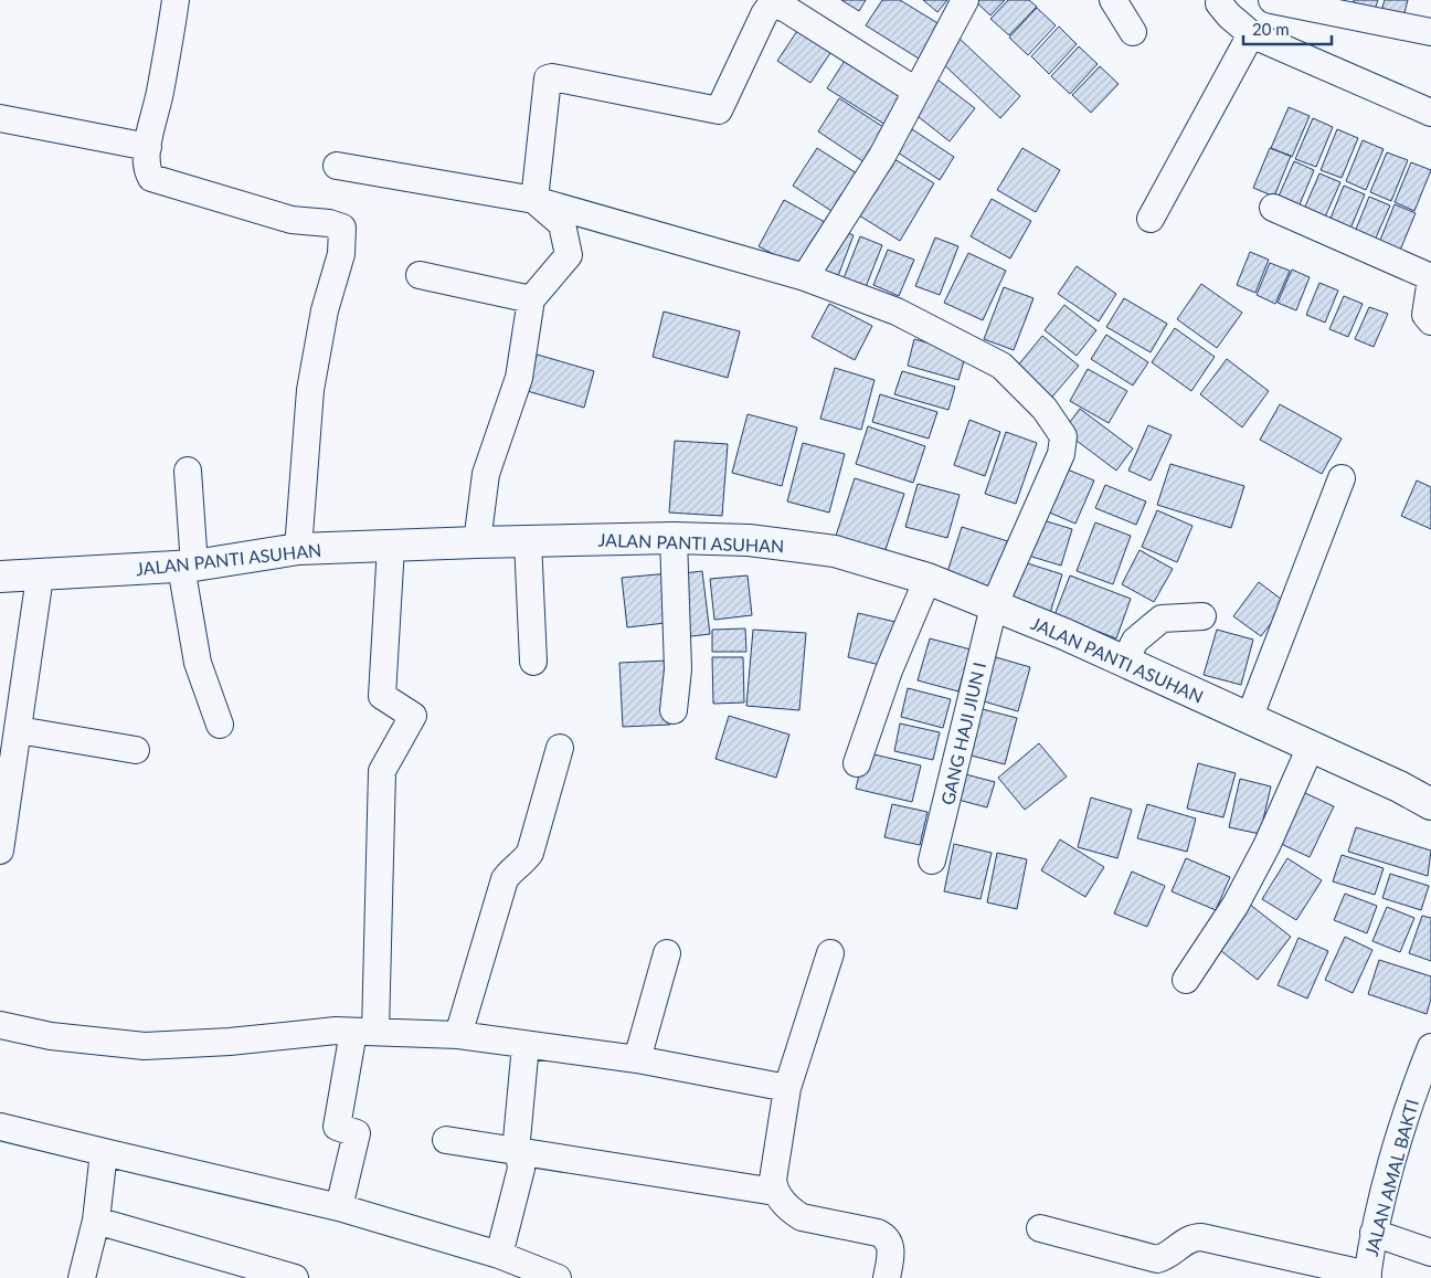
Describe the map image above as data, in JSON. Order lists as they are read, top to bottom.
{
  "streets": {
    "street": ["JALAN PANTI ASUHAN", "GANG HAJI JIUN I", "JALAN AMAL BAKTI"]
  },
  "crossings": [
    ["JALAN PANTI ASUHAN", "GANG HAJI JIUN I"]
  ],
  "scale_bar": "20 m"
}
